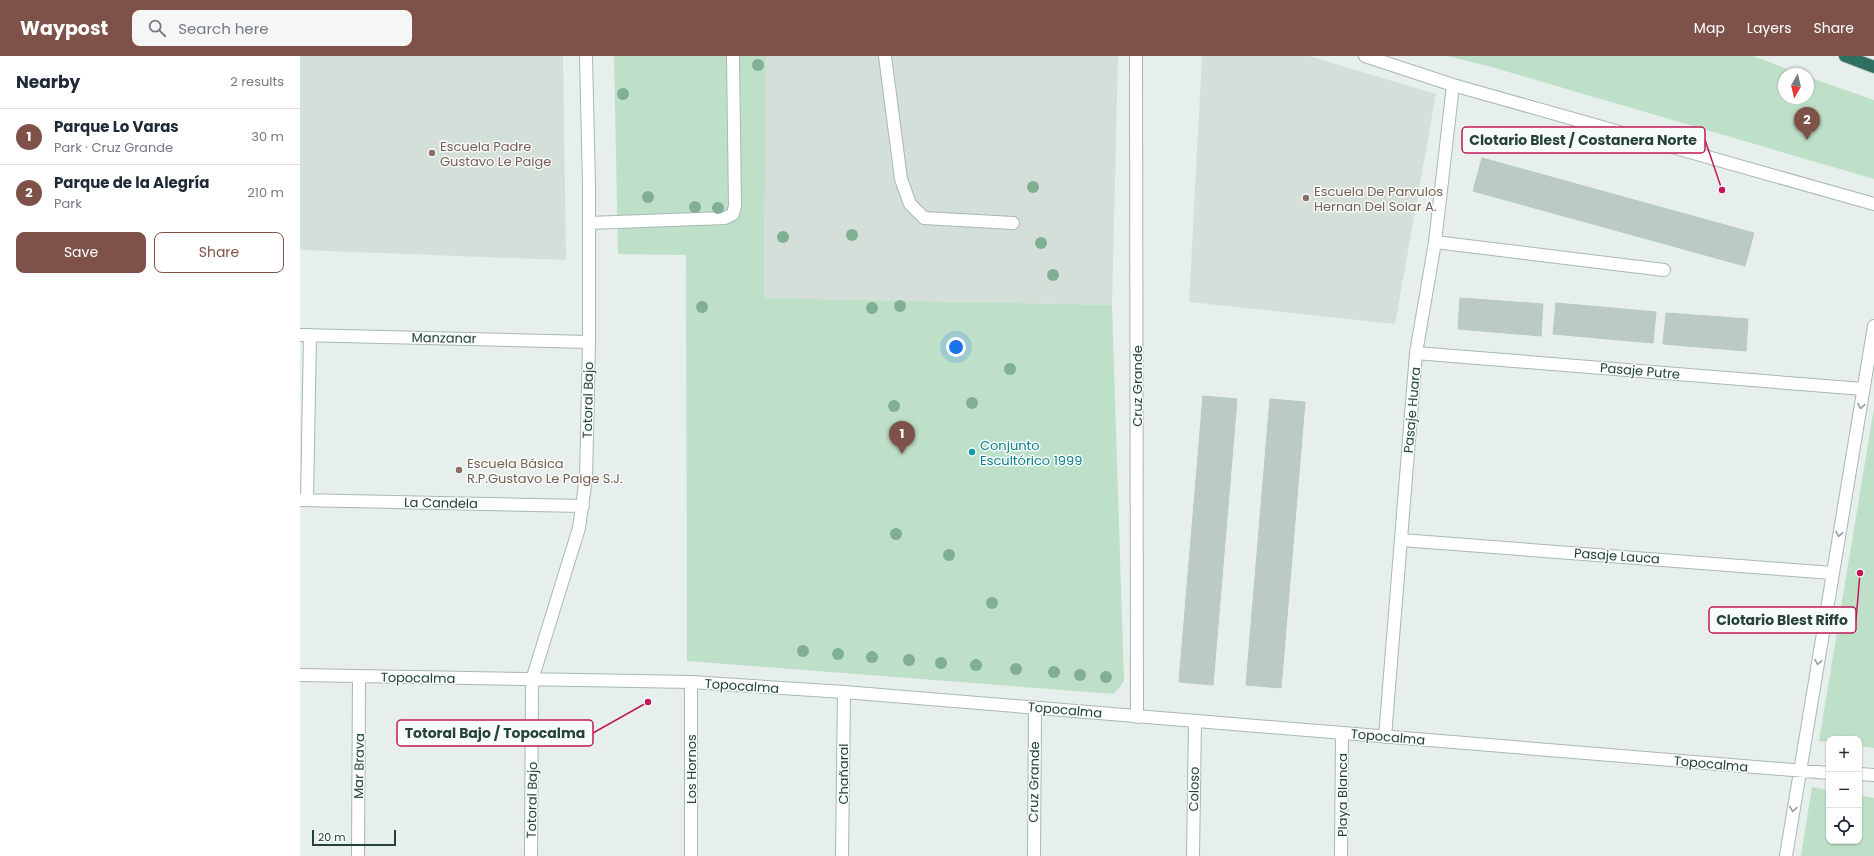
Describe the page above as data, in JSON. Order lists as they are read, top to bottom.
{
  "streets": {
    "street": [
      "Manzanar",
      "Pasaje Putre",
      "Cruz Grande",
      "Totoral Bajo",
      "Pasaje Huara",
      "La Candela",
      "Pasaje Lauca",
      "Topocalma",
      "Mar Brava",
      "Los Hornos",
      "Chañaral",
      "Coloso",
      "Playa Blanca"
    ]
  },
  "crossings": [
    ["Manzanar", "Totoral Bajo"],
    ["Pasaje Putre", "Pasaje Huara"],
    ["Cruz Grande", "Topocalma"],
    ["Totoral Bajo", "La Candela"],
    ["Totoral Bajo", "Topocalma"],
    ["Pasaje Huara", "Pasaje Lauca"],
    ["Pasaje Huara", "Topocalma"],
    ["Topocalma", "Mar Brava"],
    ["Topocalma", "Los Hornos"],
    ["Topocalma", "Chañaral"],
    ["Topocalma", "Coloso"],
    ["Topocalma", "Playa Blanca"]
  ],
  "places": [
    "Escuela Padre Gustavo Le Paige",
    "Clotario Blest / Costanera Norte",
    "Escuela De Parvulos Hernan Del Solar A.",
    "Conjunto Escultórico 1999",
    "Escuela Básica R.P.Gustavo Le Paige S.J.",
    "Clotario Blest Riffo",
    "Totoral Bajo / Topocalma"
  ],
  "scale_bar": "20 m",
  "north": "bottom",
  "page": {
    "header": "Waypost",
    "search": "Search here",
    "nav": ["Map", "Layers", "Share"],
    "heading": ["Nearby", "2 results"],
    "pins": ["2", "1"],
    "list": [
      {
        "mark": "1",
        "name": "Parque Lo Varas",
        "note": "Park · Cruz Grande",
        "value": "30 m"
      },
      {
        "mark": "2",
        "name": "Parque de la Alegría",
        "note": "Park",
        "value": "210 m"
      }
    ],
    "buttons": ["Save", "Share"],
    "map_buttons": ["+", "−"],
    "scale": "20 m"
  }
}
